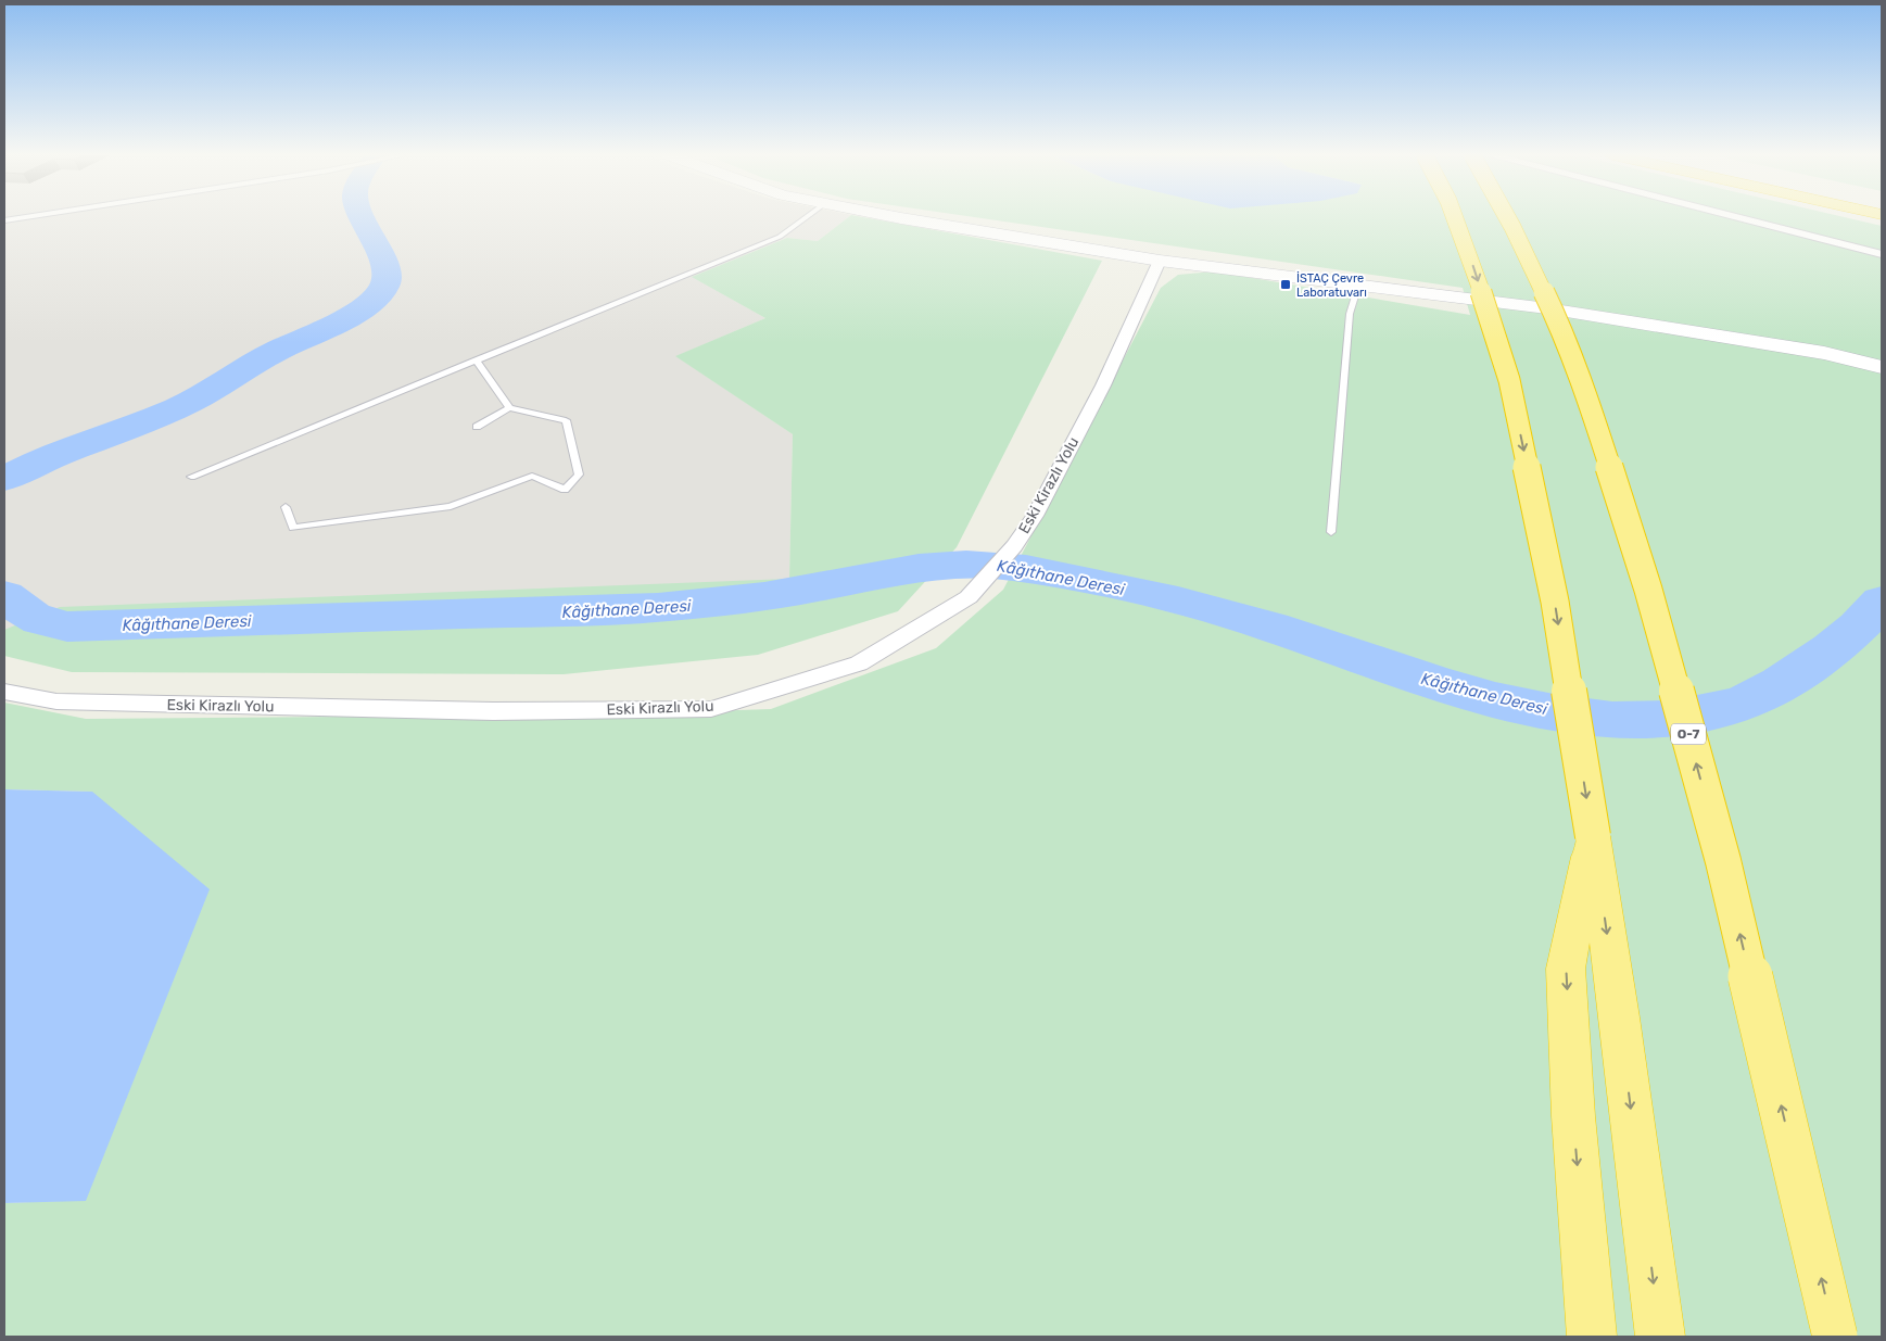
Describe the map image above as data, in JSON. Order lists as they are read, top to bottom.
{
  "streets": {
    "highway": ["O-7"],
    "street": ["Eski Kirazlı Yolu"]
  },
  "water": ["Kâğıthane Deresi"],
  "places": {
    "transit": ["İSTAÇ Çevre Laboratuvarı"]
  }
}
